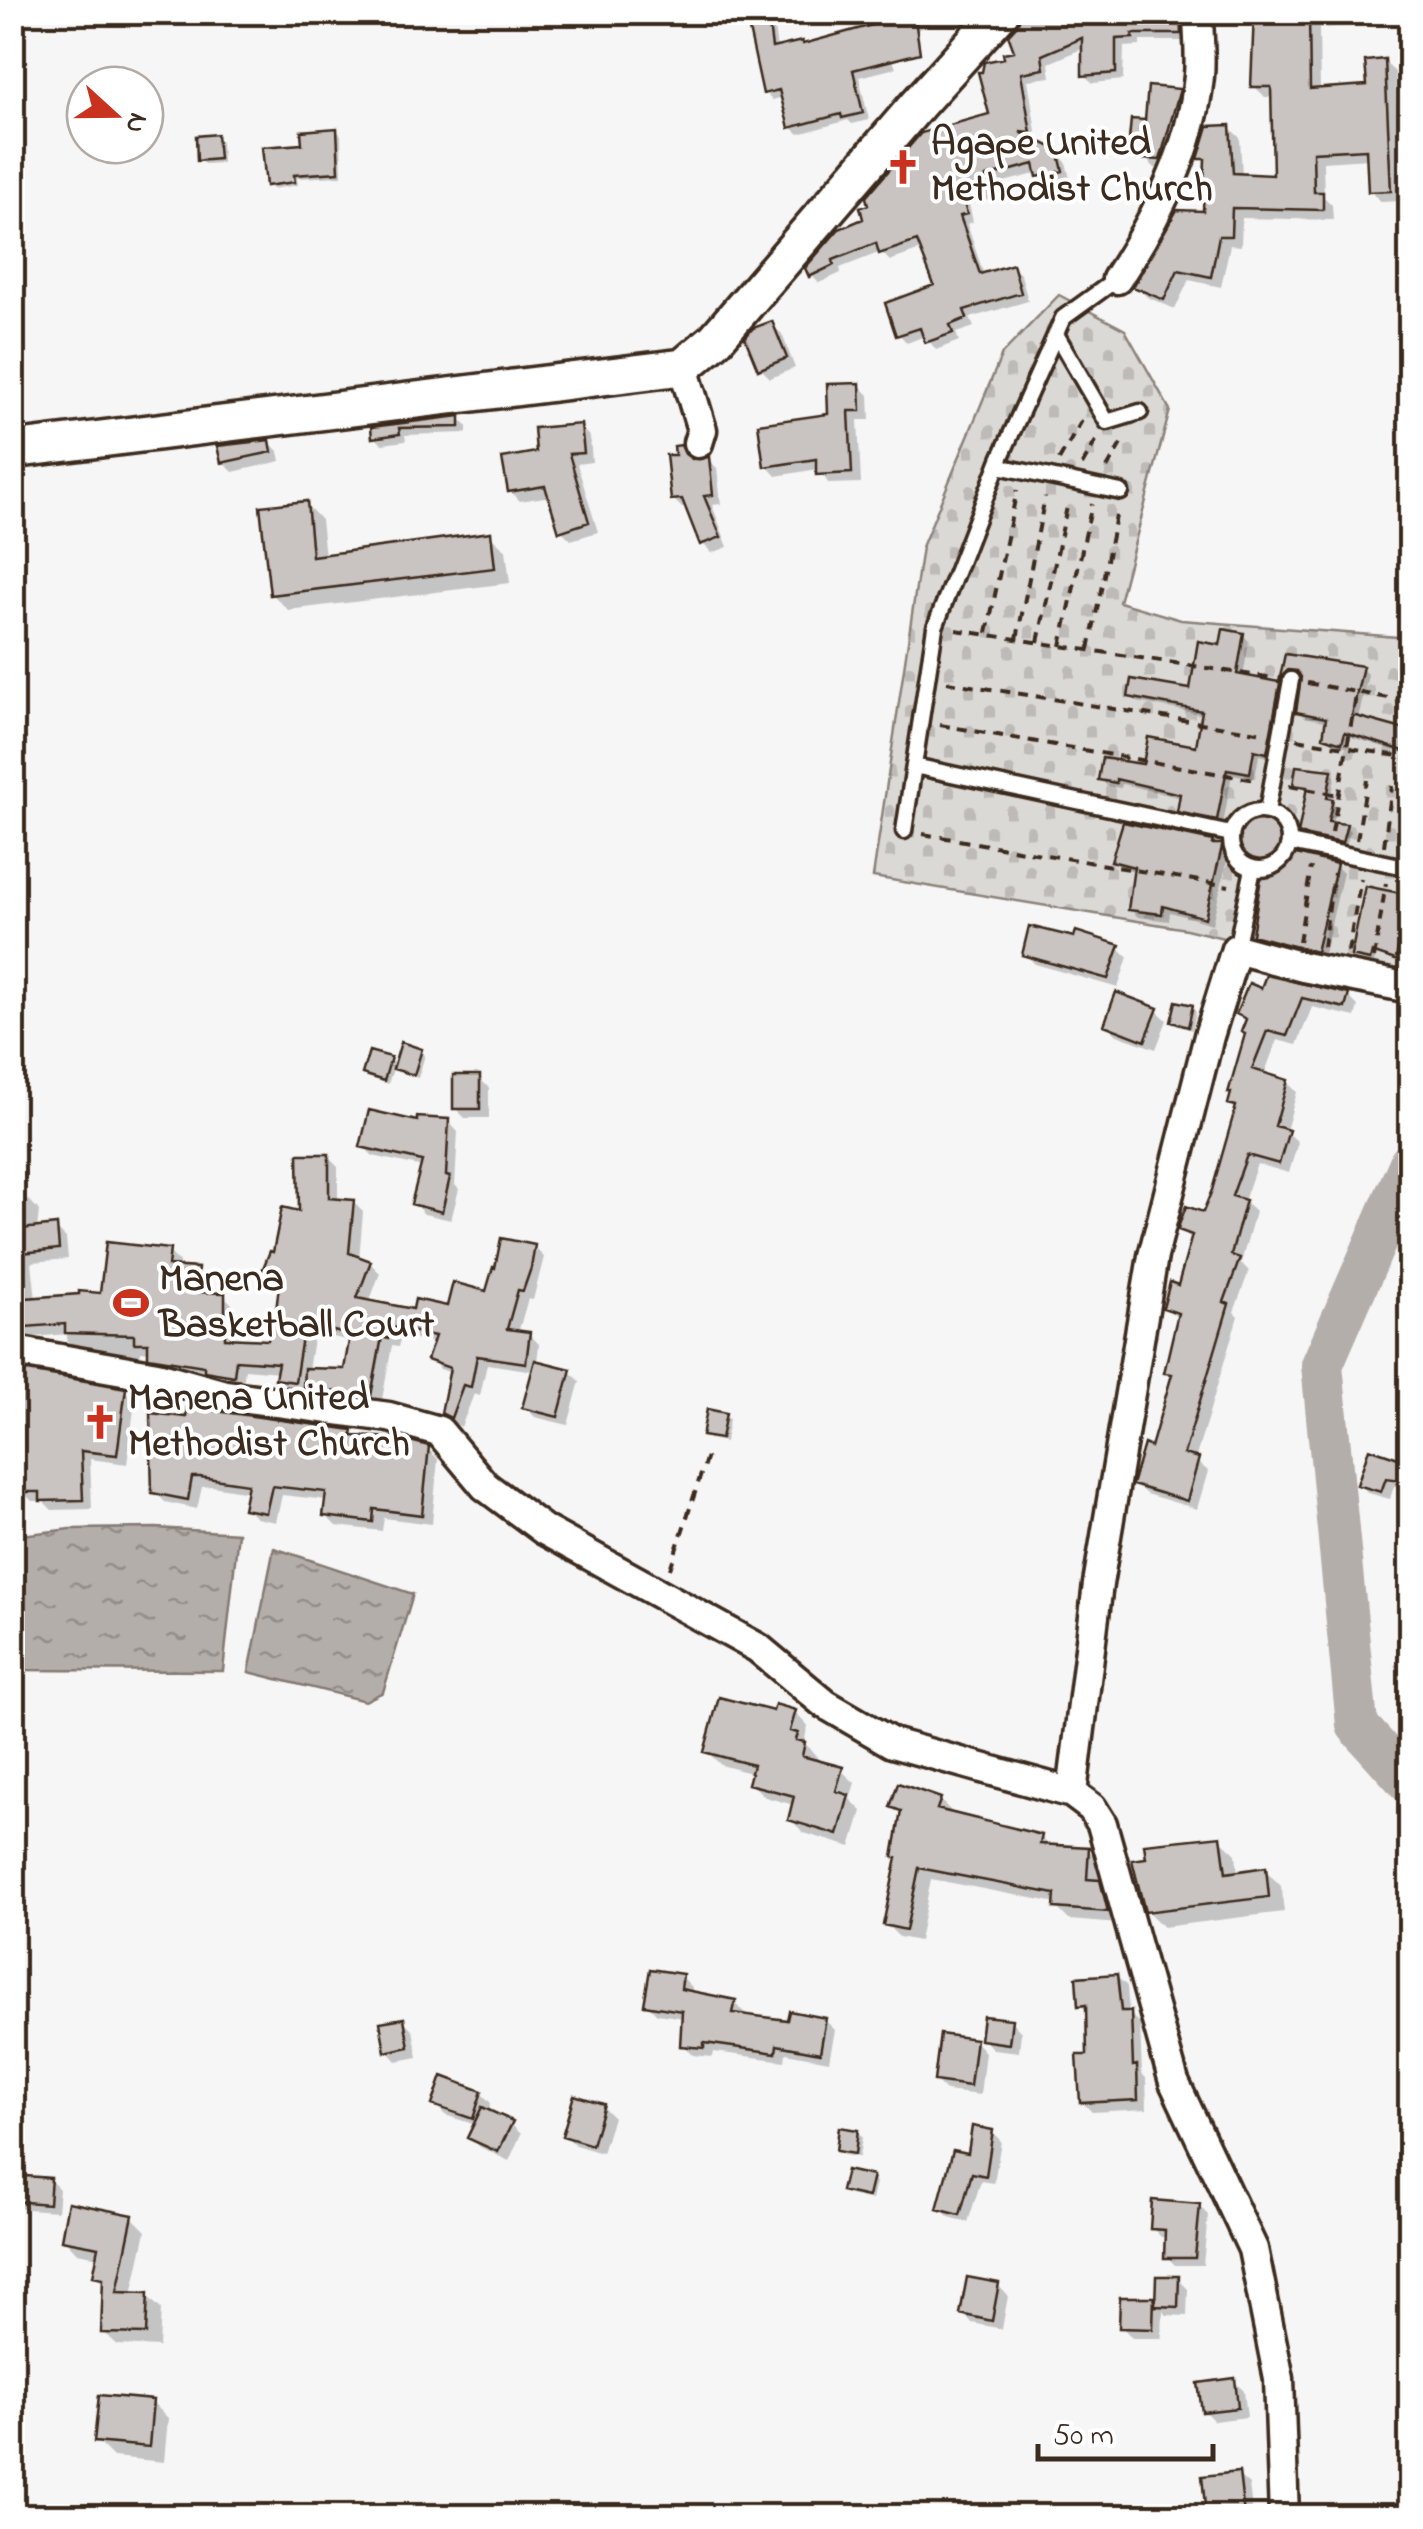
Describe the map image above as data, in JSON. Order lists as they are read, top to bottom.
{
  "places": {
    "church": ["Agape United Methodist Church", "Manena United Methodist Church"],
    "sports": ["Manena Basketball Court"]
  },
  "scale_bar": "50 m",
  "north": "right"
}
